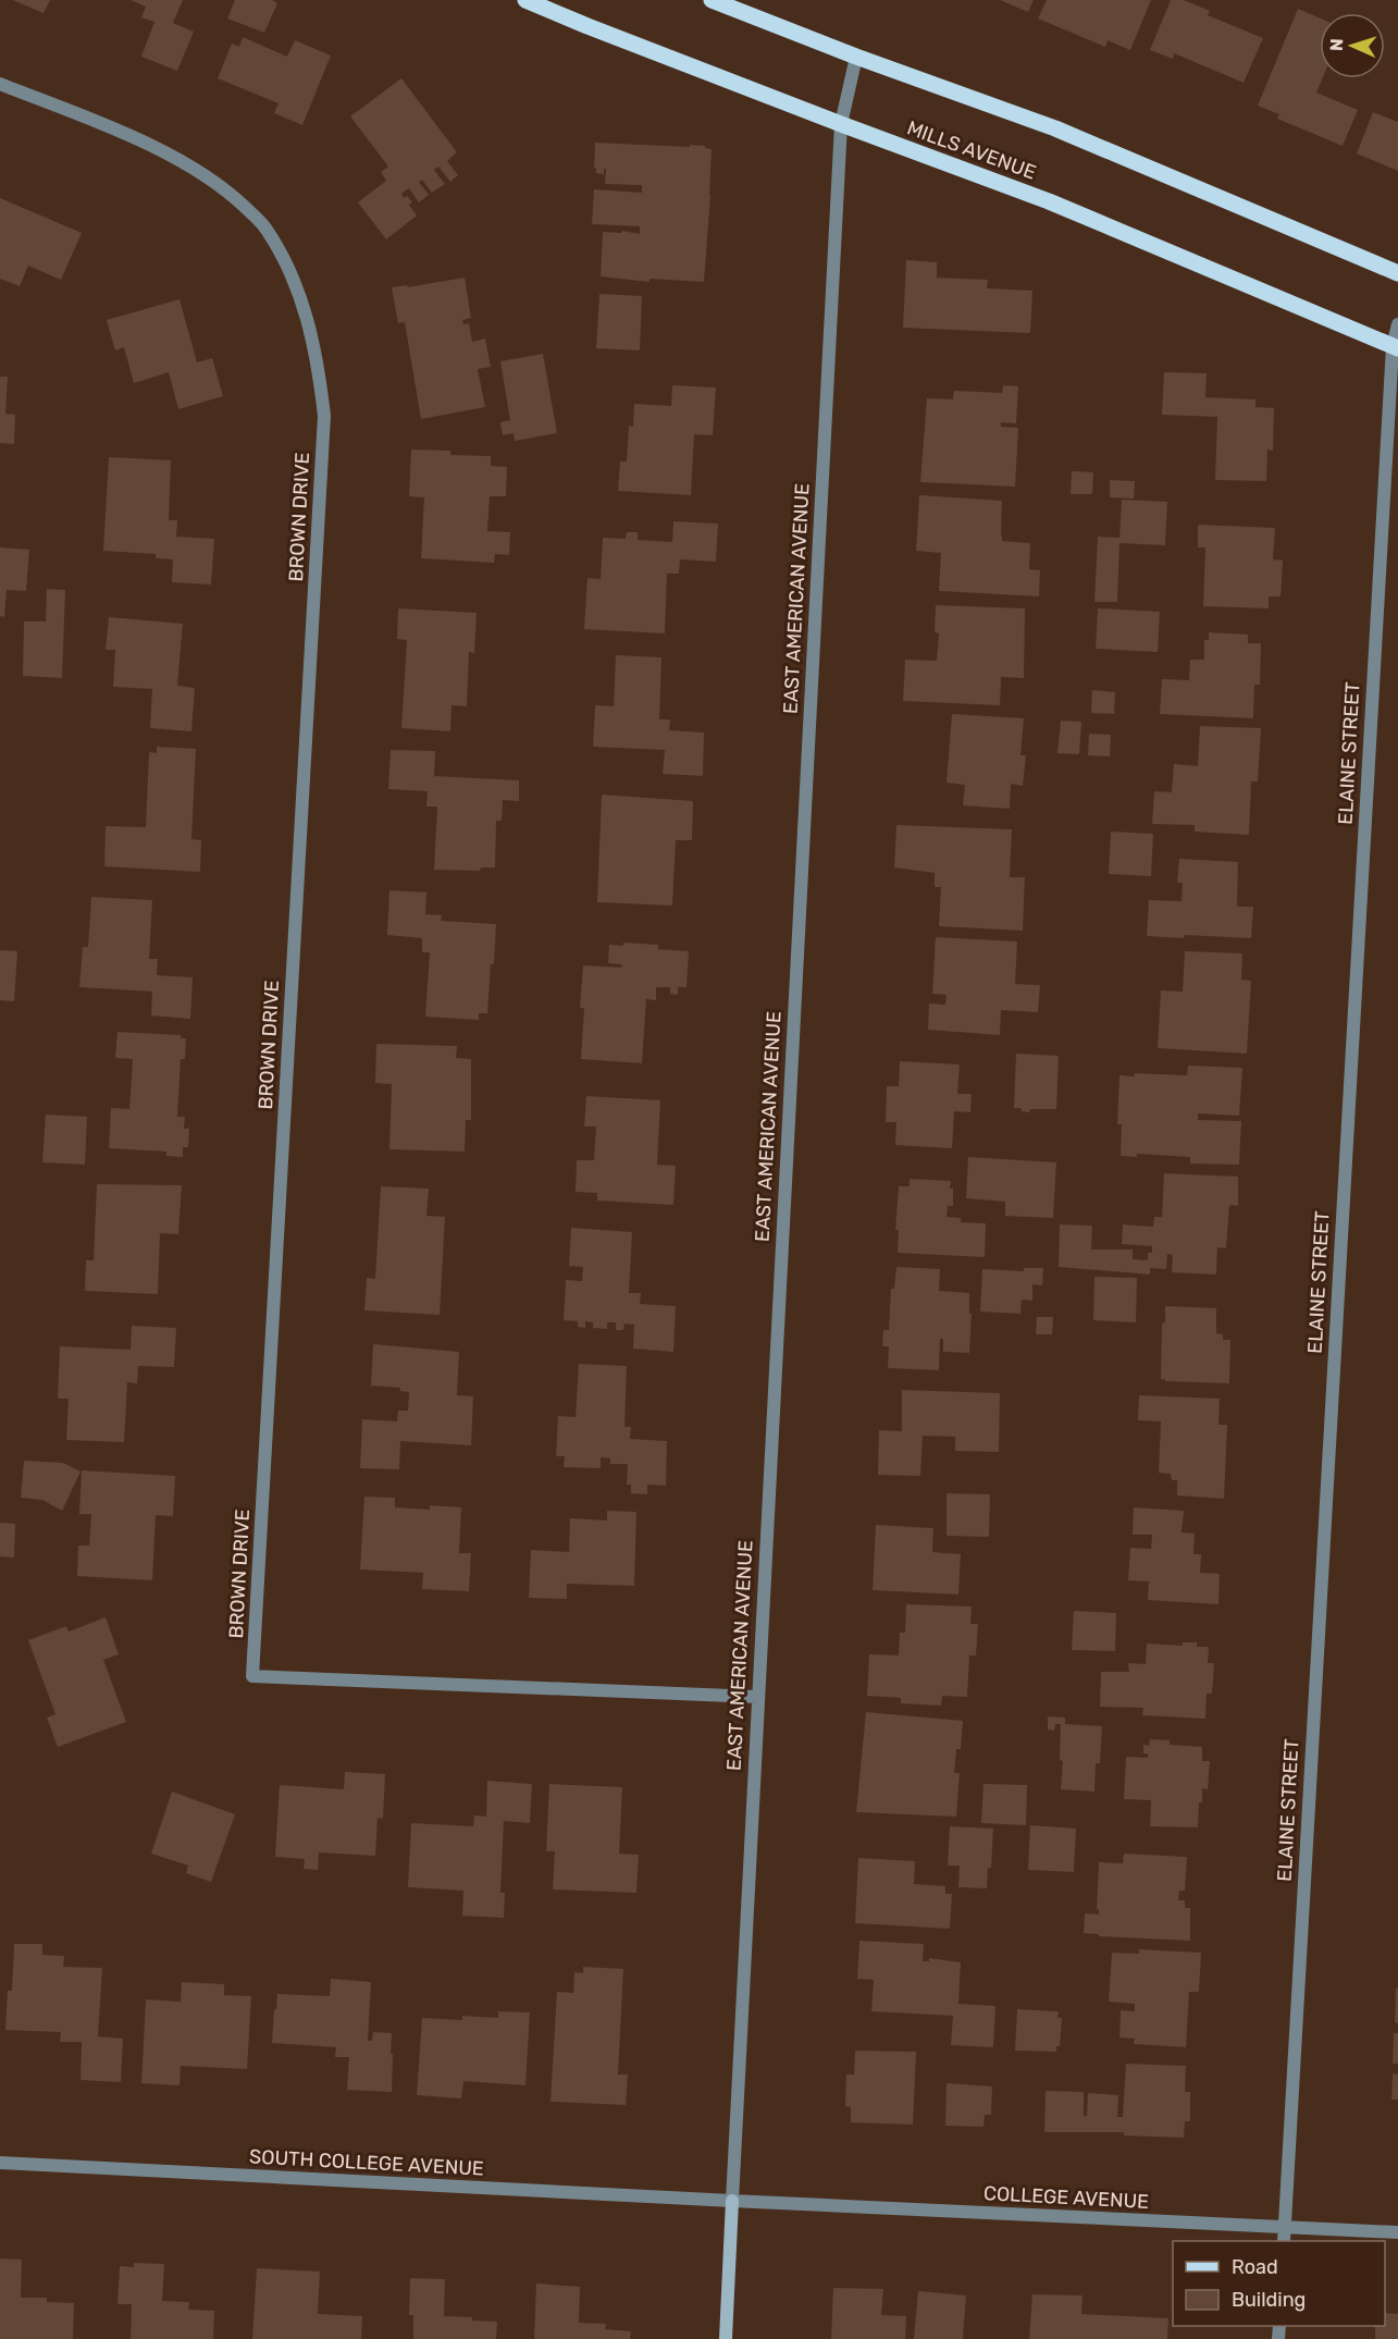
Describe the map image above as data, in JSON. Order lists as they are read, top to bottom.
{
  "streets": {
    "main road": ["MILLS AVENUE"],
    "street": [
      "BROWN DRIVE",
      "EAST AMERICAN AVENUE",
      "ELAINE STREET",
      "SOUTH COLLEGE AVENUE",
      "COLLEGE AVENUE"
    ]
  },
  "crossings": [
    ["MILLS AVENUE", "EAST AMERICAN AVENUE"],
    ["MILLS AVENUE", "ELAINE STREET"],
    ["BROWN DRIVE", "EAST AMERICAN AVENUE"],
    ["EAST AMERICAN AVENUE", "SOUTH COLLEGE AVENUE"],
    ["EAST AMERICAN AVENUE", "COLLEGE AVENUE"],
    ["ELAINE STREET", "COLLEGE AVENUE"],
    ["SOUTH COLLEGE AVENUE", "COLLEGE AVENUE"]
  ],
  "legend": ["Road", "Building"],
  "north": "left"
}
